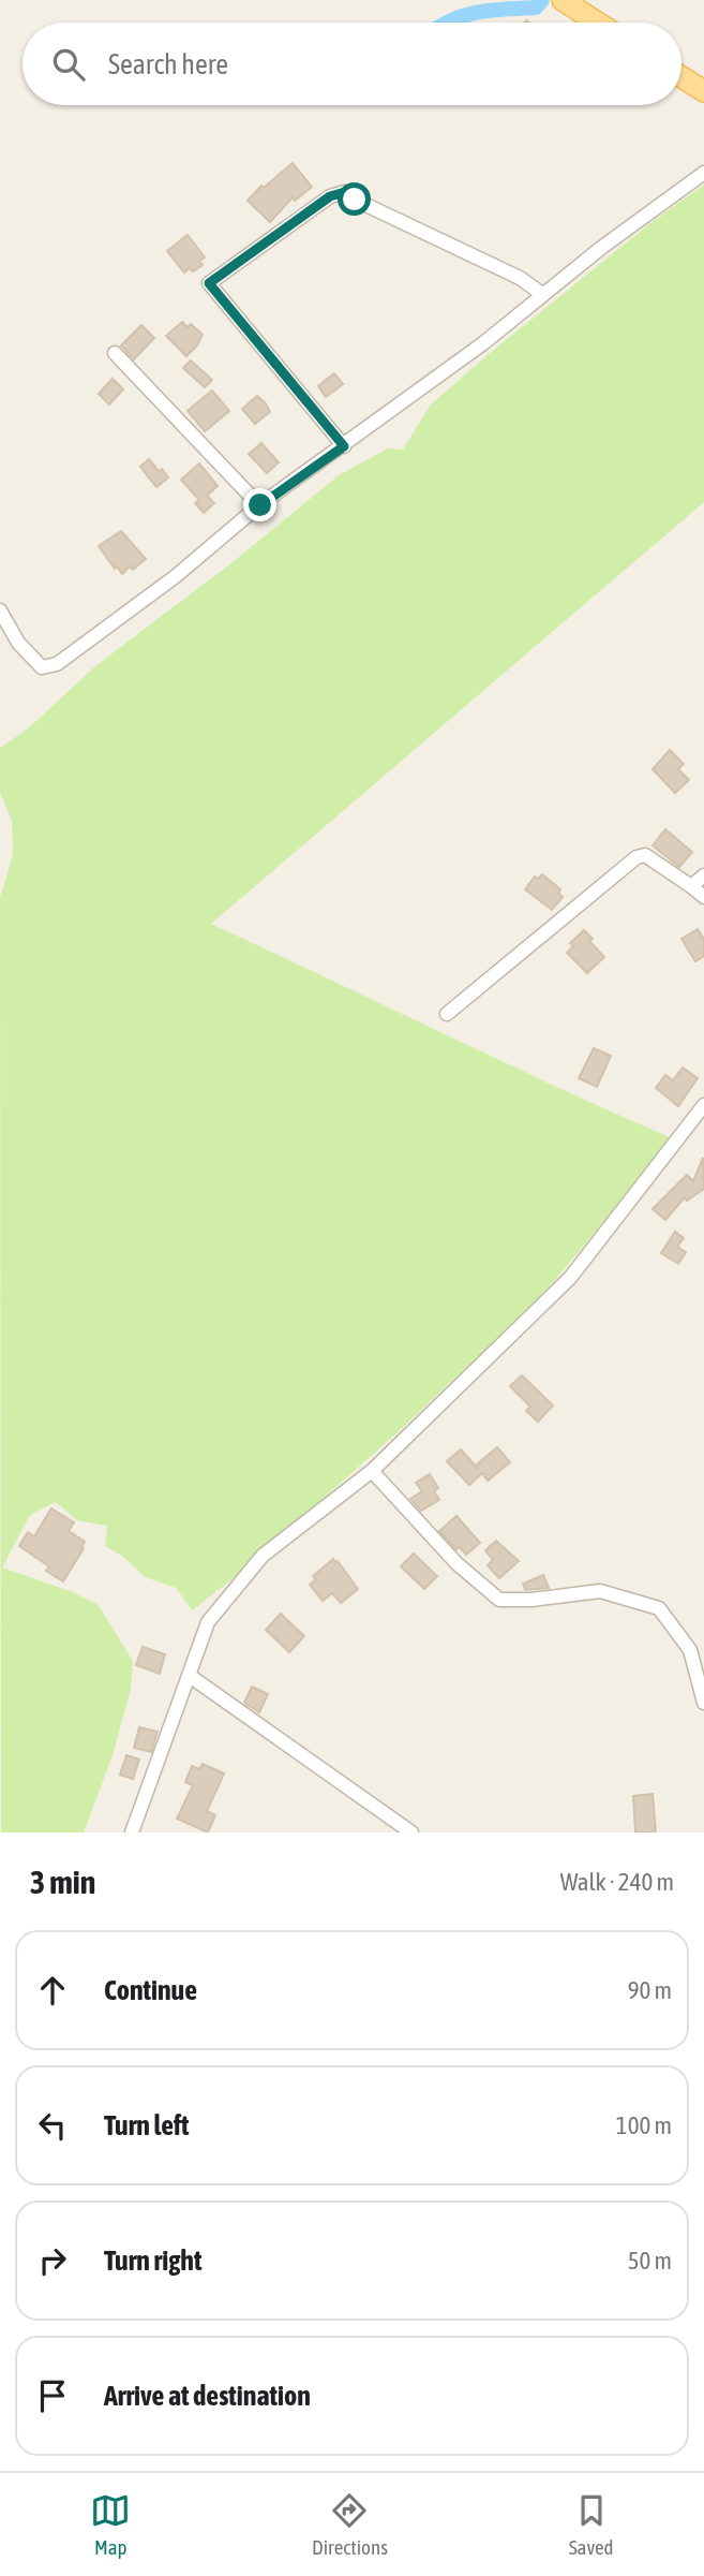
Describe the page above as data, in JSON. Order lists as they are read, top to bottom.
{
  "page": {
    "search": "Search here",
    "heading": ["3 min", "Walk · 240 m"],
    "list": [
      ["Continue", "90 m"],
      ["Turn left", "100 m"],
      ["Turn right", "50 m"],
      "Arrive at destination"
    ],
    "nav": ["Map", "Directions", "Saved"]
  }
}
